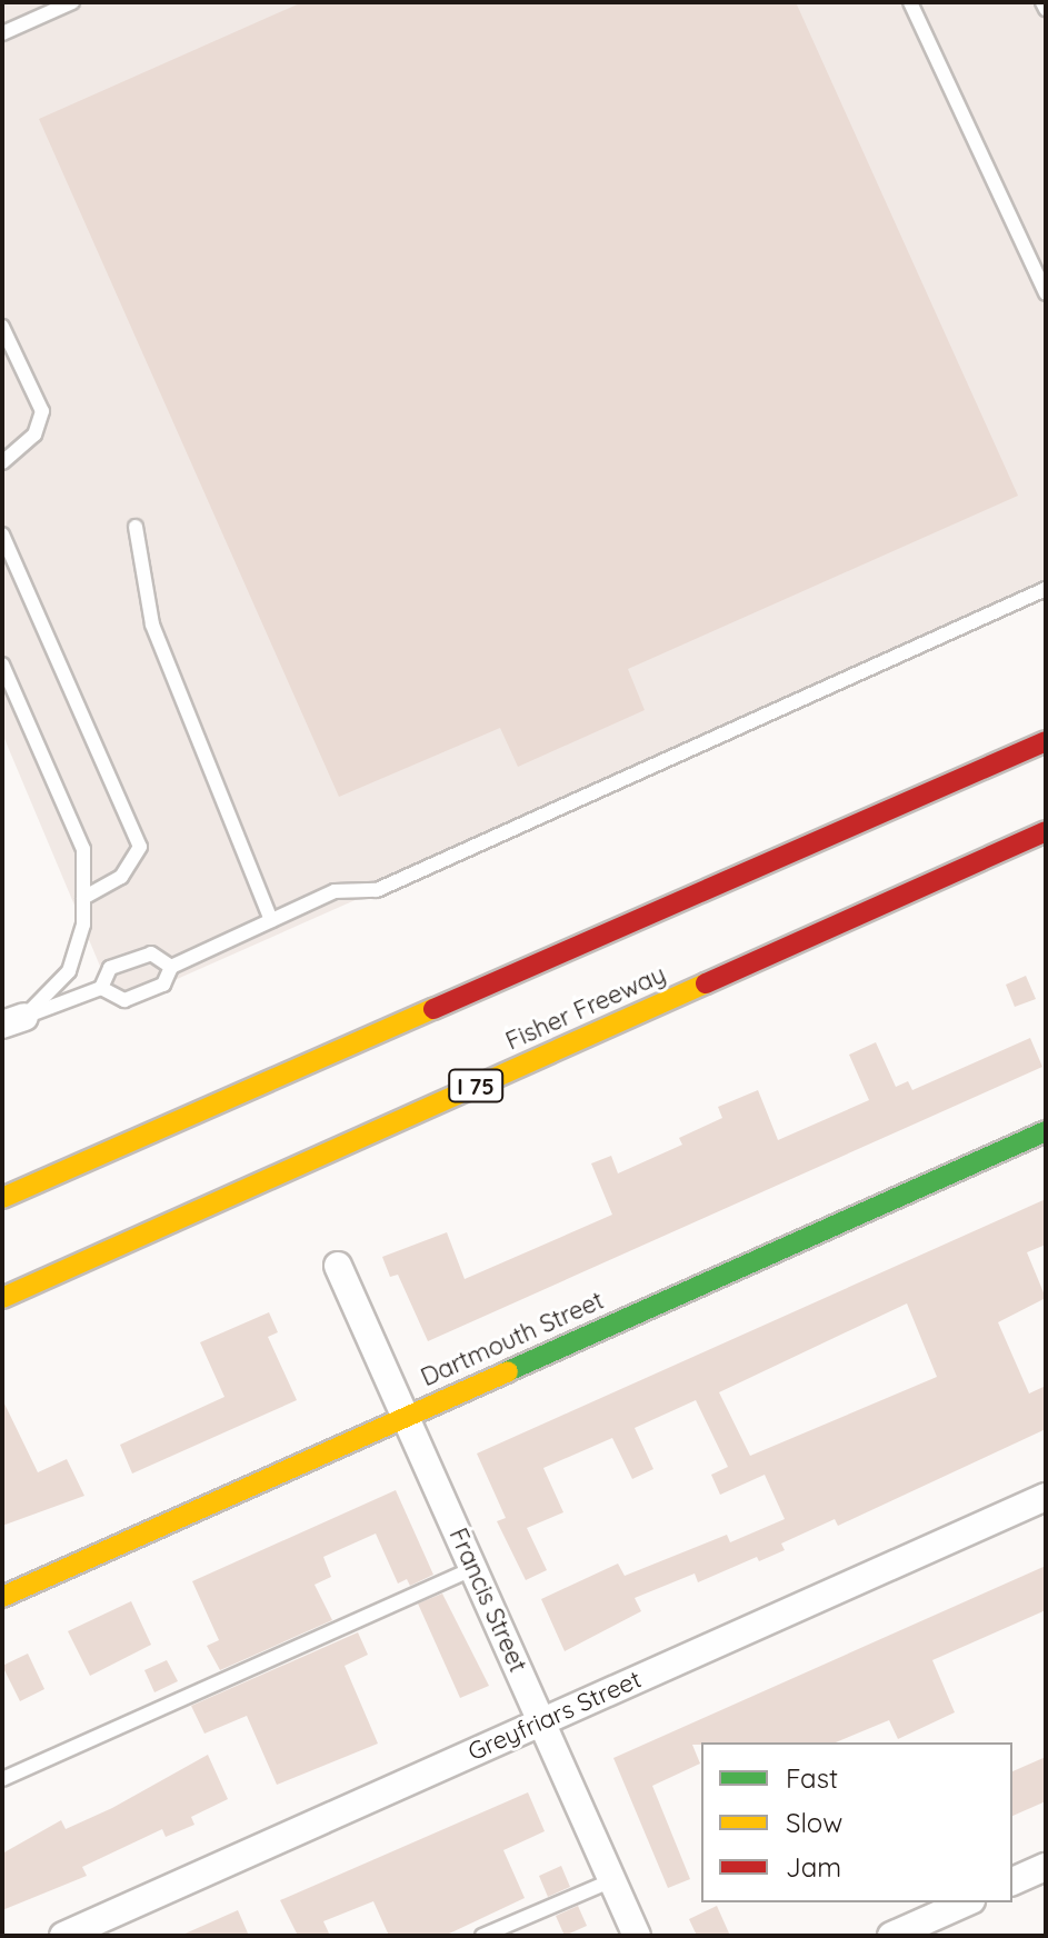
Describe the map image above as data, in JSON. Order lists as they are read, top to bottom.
{
  "streets": {
    "main road": ["Fisher Freeway", "I 75", "Dartmouth Street"],
    "street": ["Francis Street", "Greyfriars Street"]
  },
  "crossings": [
    ["Dartmouth Street", "Francis Street"],
    ["Francis Street", "Greyfriars Street"]
  ],
  "legend": ["Fast", "Slow", "Jam"]
}
